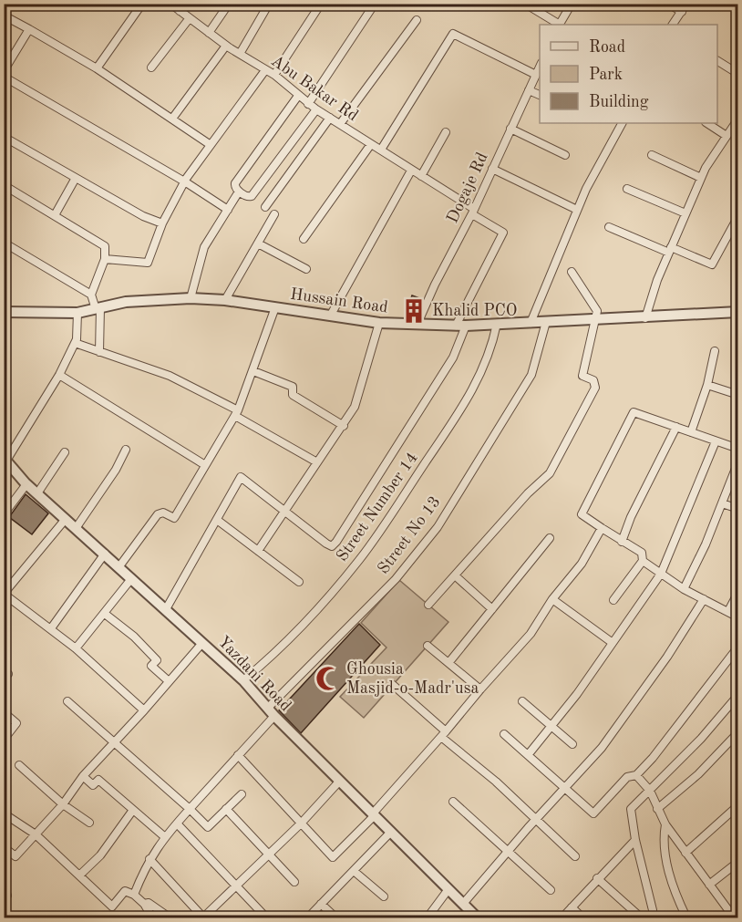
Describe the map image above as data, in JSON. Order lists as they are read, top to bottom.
{
  "streets": {
    "street": [
      "Abu Bakar Rd",
      "Dogaje Rd",
      "Hussain Road",
      "Street Number 14",
      "Street No 13",
      "Yazdani Road"
    ]
  },
  "crossings": [
    ["Abu Bakar Rd", "Dogaje Rd"],
    ["Abu Bakar Rd", "Hussain Road"],
    ["Dogaje Rd", "Hussain Road"],
    ["Hussain Road", "Street Number 14"],
    ["Hussain Road", "Street No 13"],
    ["Street Number 14", "Yazdani Road"],
    ["Street No 13", "Yazdani Road"]
  ],
  "places": {
    "building": ["Khalid PCO"],
    "mosque": ["Ghousia Masjid-o-Madr'usa"]
  },
  "legend": ["Road", "Park", "Building"]
}
